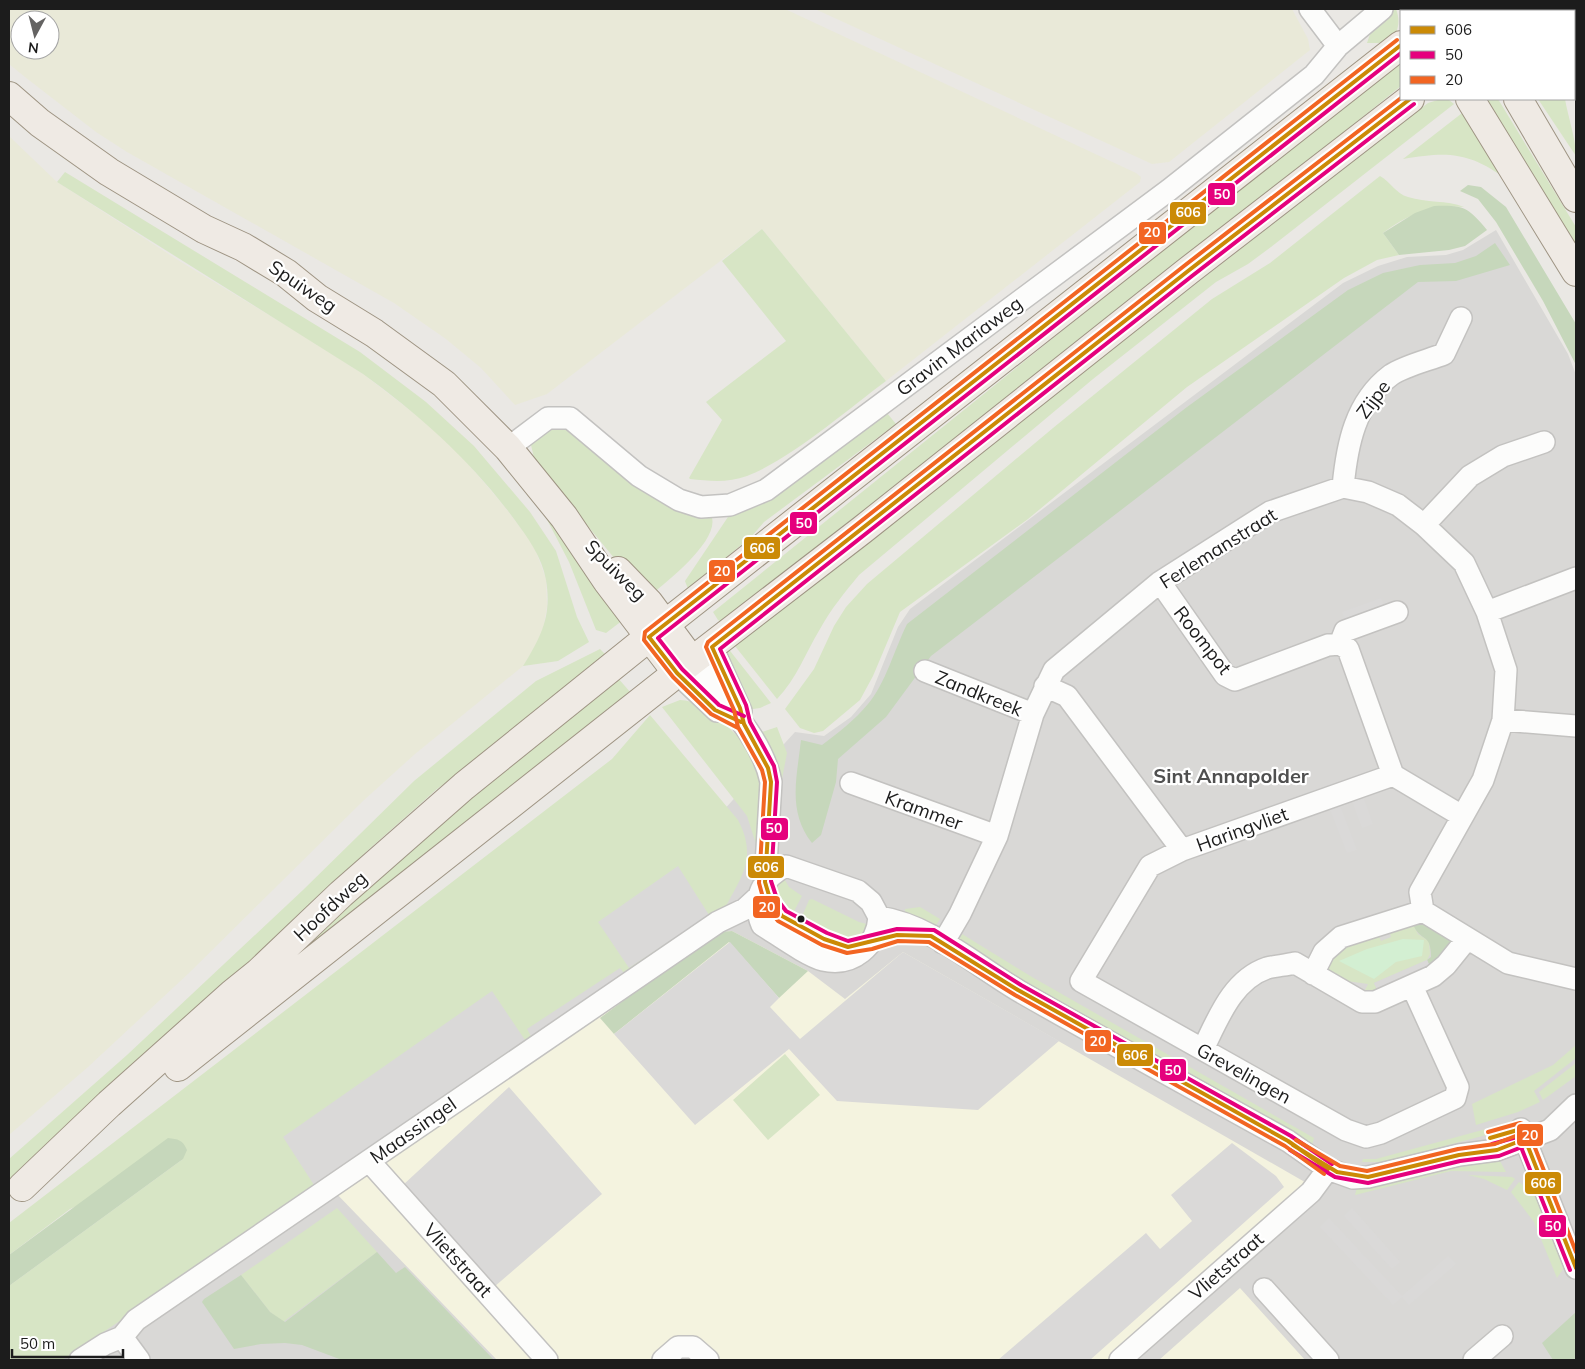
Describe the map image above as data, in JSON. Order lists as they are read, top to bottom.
{
  "streets": {
    "main road": ["Spuiweg", "Hoofdweg"],
    "street": [
      "Gravin Mariaweg",
      "Zijpe",
      "Ferlemanstraat",
      "Roompot",
      "Zandkreek",
      "Krammer",
      "Haringvliet",
      "Grevelingen",
      "Maassingel",
      "Vlietstraat"
    ]
  },
  "crossings": [
    ["Spuiweg", "Gravin Mariaweg"],
    ["Spuiweg", "Hoofdweg"],
    ["Zijpe", "Ferlemanstraat"],
    ["Ferlemanstraat", "Roompot"],
    ["Ferlemanstraat", "Zandkreek"],
    ["Ferlemanstraat", "Krammer"],
    ["Ferlemanstraat", "Haringvliet"],
    ["Haringvliet", "Grevelingen"],
    ["Maassingel", "Vlietstraat"]
  ],
  "districts": ["Sint Annapolder"],
  "lines": ["transit line 20", "transit line 606", "transit line 50"],
  "legend": ["606", "50", "20"],
  "scale_bar": "50 m",
  "north": "bottom"
}
